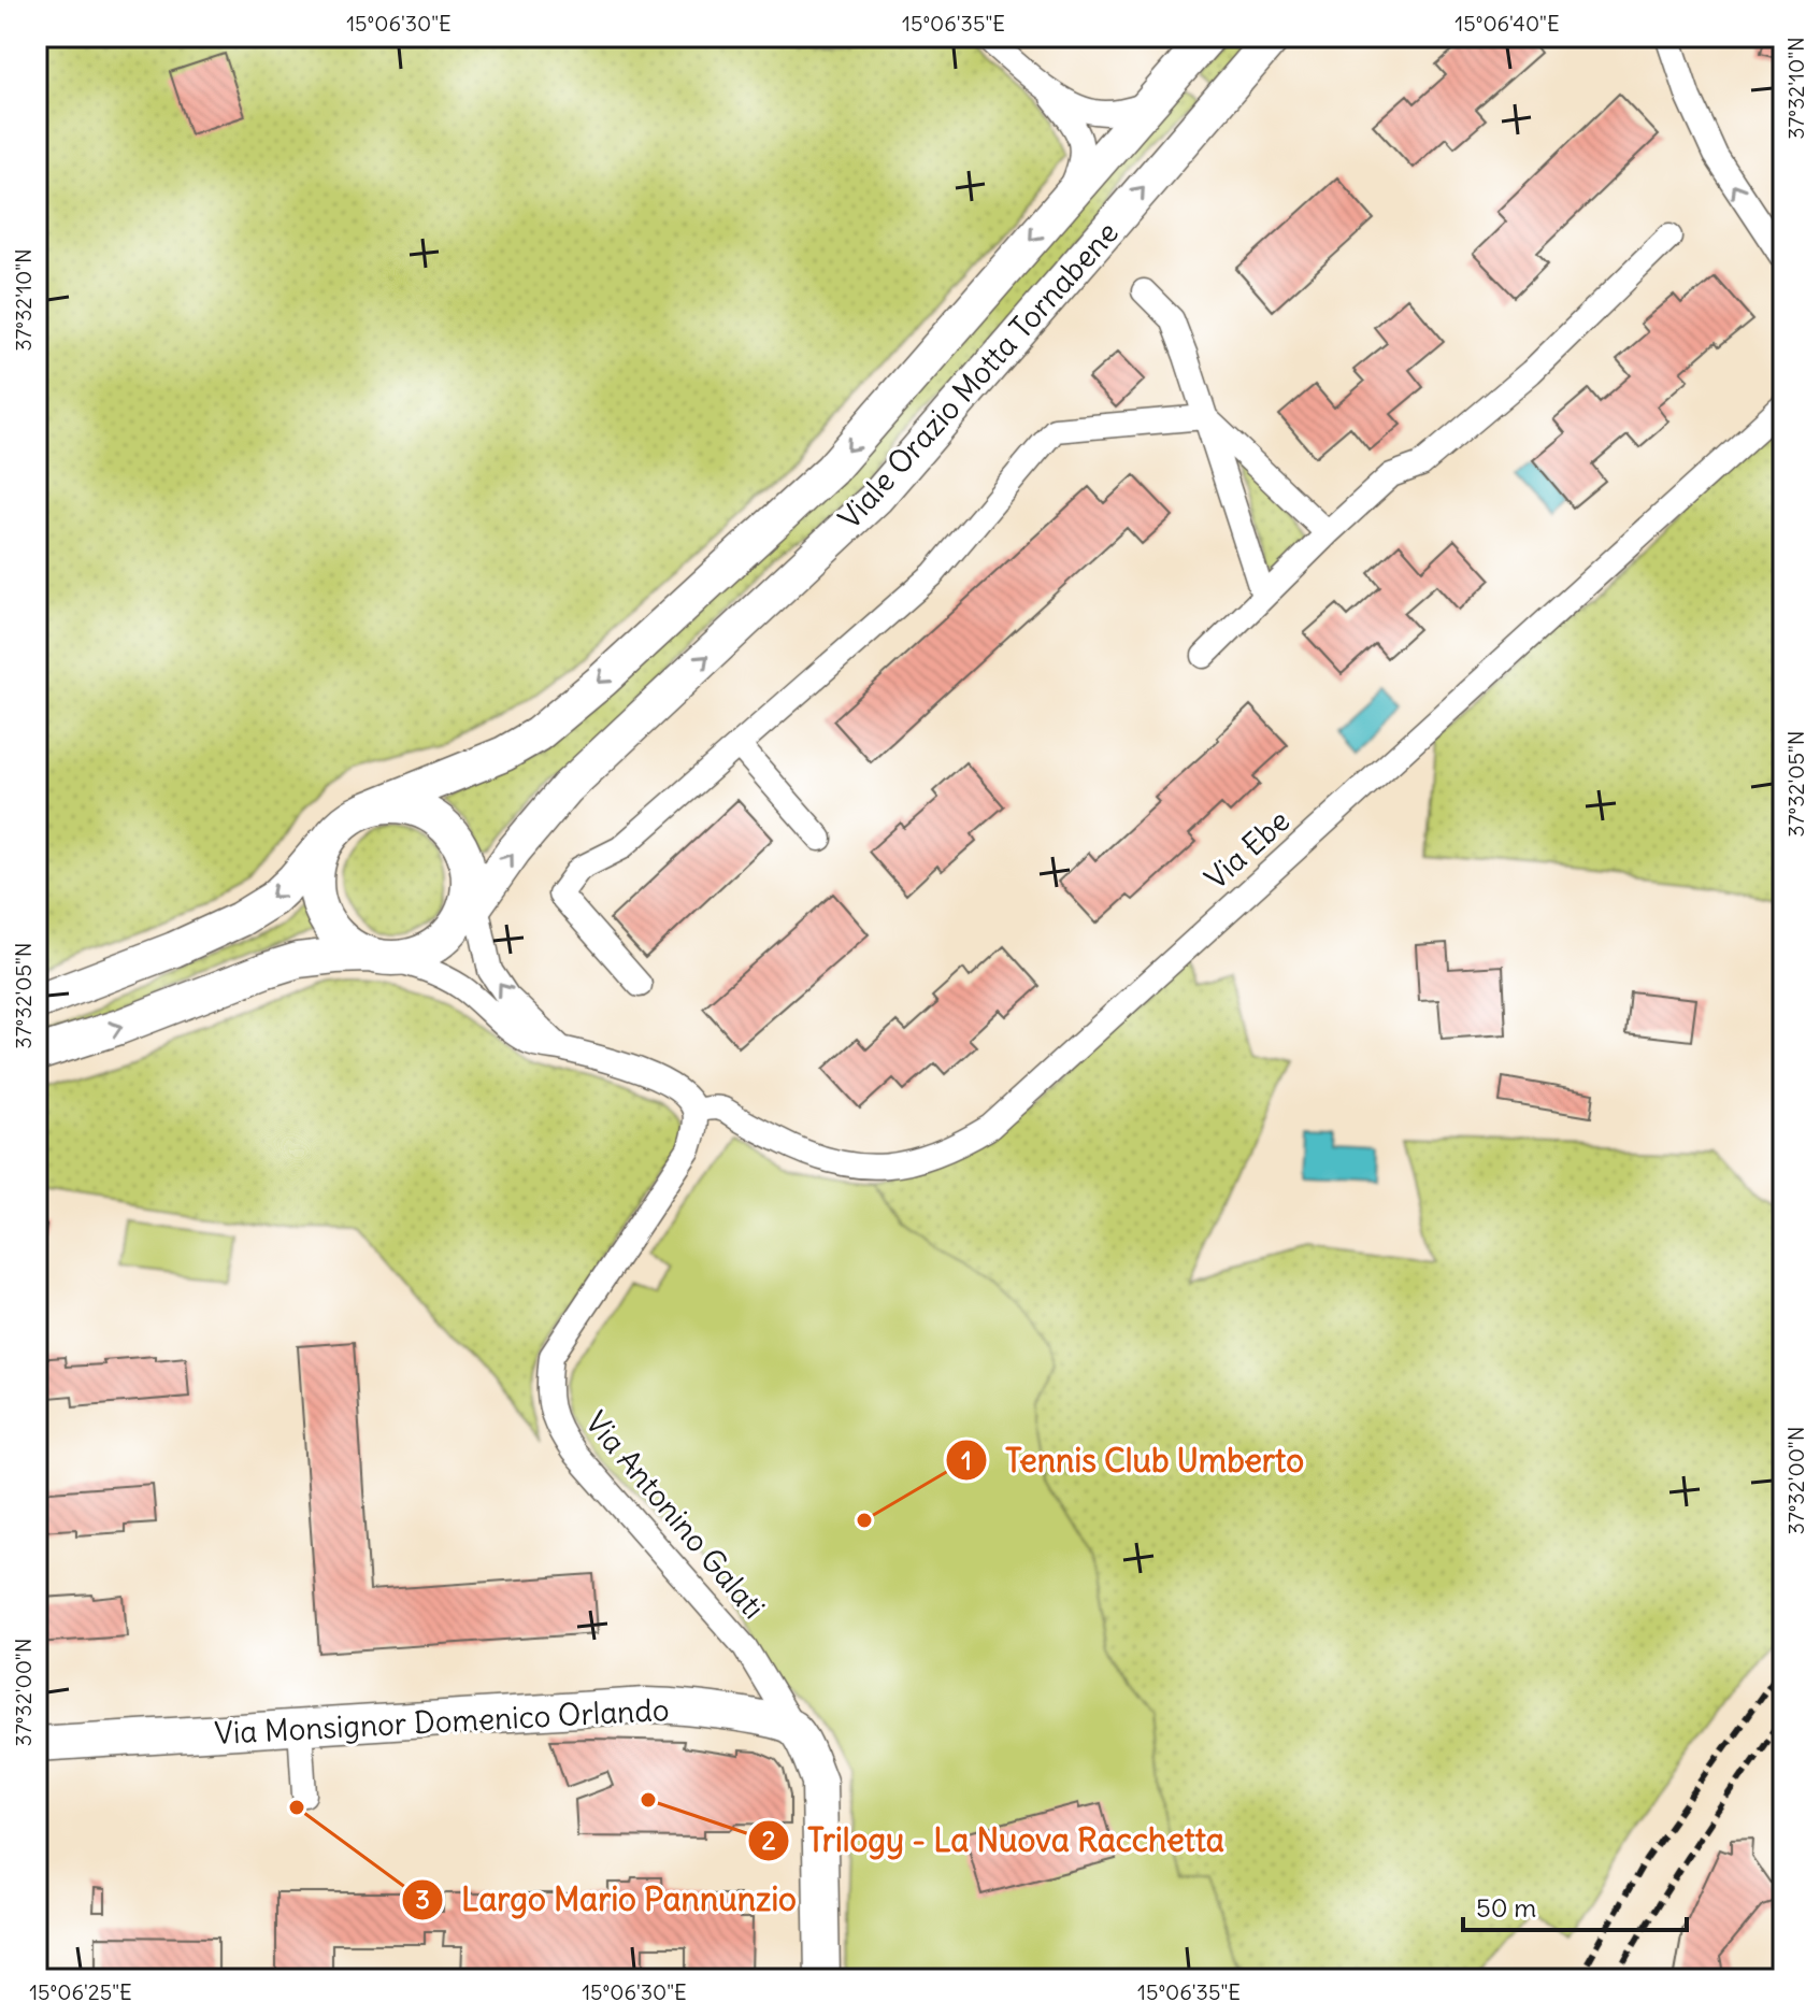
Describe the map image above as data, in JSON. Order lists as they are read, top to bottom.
{
  "streets": {
    "main road": ["Viale Orazio Motta Tornabene", "Via Monsignor Domenico Orlando"],
    "street": ["Via Ebe", "Via Antonino Galati"]
  },
  "crossings": [
    ["Via Ebe", "Via Antonino Galati"],
    ["Via Antonino Galati", "Via Monsignor Domenico Orlando"]
  ],
  "places": ["Tennis Club Umberto", "Trilogy - La Nuova Racchetta", "Largo Mario Pannunzio"],
  "scale_bar": "50 m",
  "coordinates": [
    "15°06'30\"E",
    "15°06'35\"E",
    "15°06'40\"E",
    "37°32'10\"N",
    "37°32'05\"N",
    "37°32'00\"N",
    "15°06'25\"E"
  ]
}
